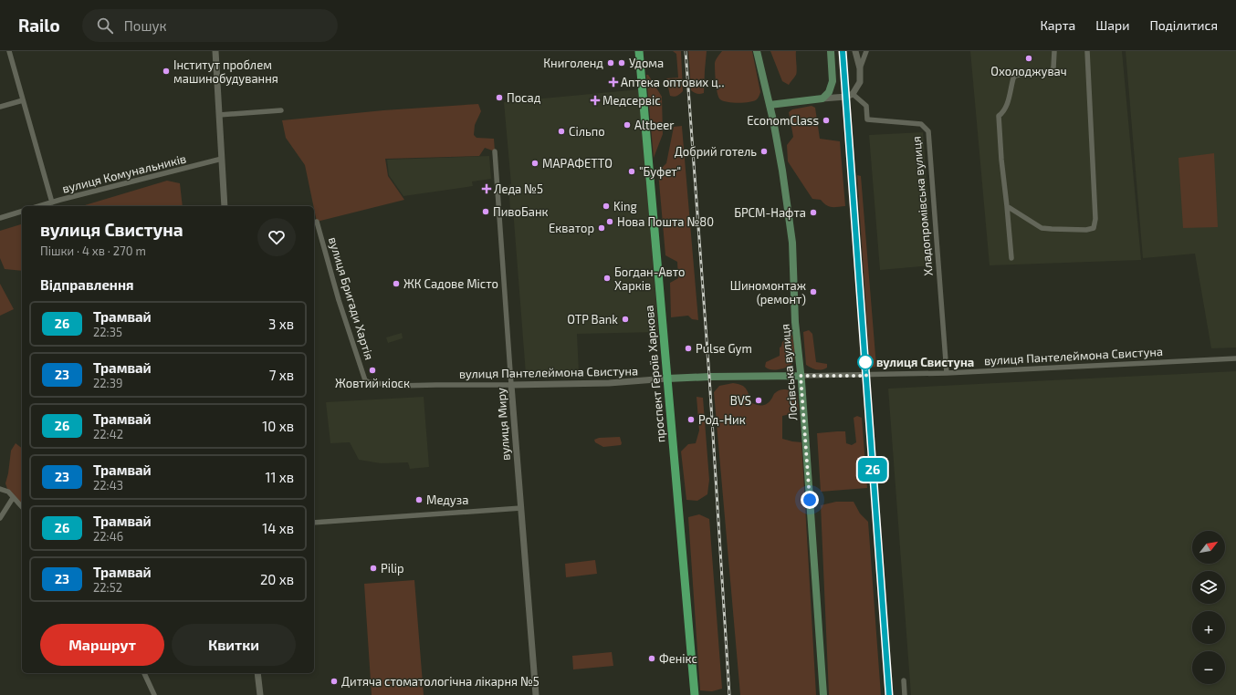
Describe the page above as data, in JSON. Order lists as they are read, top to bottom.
{
  "streets": {
    "main road": ["вулиця Пантелеймона Свистуна", "Лосівська вулиця", "проспект Героїв Харкова"],
    "street": [
      "вулиця Комунальників",
      "Хладопромівська вулиця",
      "вулиця Бригади Хартія",
      "вулиця Миру"
    ]
  },
  "crossings": [
    ["Хладопромівська вулиця", "вулиця Пантелеймона Свистуна"],
    ["вулиця Бригади Хартія", "вулиця Пантелеймона Свистуна"],
    ["вулиця Пантелеймона Свистуна", "Лосівська вулиця"],
    ["вулиця Пантелеймона Свистуна", "проспект Героїв Харкова"],
    ["вулиця Пантелеймона Свистуна", "вулиця Миру"]
  ],
  "places": {
    "other": [
      "Охолоджувач",
      "Книголенд",
      "Удома",
      "Інститут проблем машинобудування",
      "Посад",
      "EconomClass",
      "Altbeer",
      "Сільпо",
      "Добрий готель",
      "МАРАФЕТТО",
      "\"Буфет\"",
      "King",
      "ПивоБанк",
      "БРСМ-Нафта",
      "Нова Пошта №80",
      "Екватор",
      "Богдан-Авто Харків",
      "ЖК Садове Місто",
      "Шиномонтаж (ремонт)",
      "OTP Bank",
      "Pulse Gym",
      "вулиця Свистуна",
      "Жовтий кіоск",
      "BVS",
      "Род-Ник",
      "Медуза",
      "Pilip",
      "Фенікс",
      "Дитяча стоматологiчна лiкарня №5"
    ],
    "health": ["Аптека оптових ц‥", "Медсервіс", "Леда №5"]
  },
  "lines": ["tram line 26"],
  "north": "top right",
  "page": {
    "header": "Railo",
    "search": "Пошук",
    "nav": ["Карта", "Шари", "Поділитися"],
    "on_map": "26",
    "heading": [
      ["вулиця Свистуна", "Пішки · 4 хв · 270 m"],
      "Відправлення"
    ],
    "list": [
      {
        "mark": "26",
        "name": "Трамвай",
        "note": "22:35",
        "value": "3 хв"
      },
      {
        "mark": "23",
        "name": "Трамвай",
        "note": "22:39",
        "value": "7 хв"
      },
      {
        "mark": "26",
        "name": "Трамвай",
        "note": "22:42",
        "value": "10 хв"
      },
      {
        "mark": "23",
        "name": "Трамвай",
        "note": "22:43",
        "value": "11 хв"
      },
      {
        "mark": "26",
        "name": "Трамвай",
        "note": "22:46",
        "value": "14 хв"
      },
      {
        "mark": "23",
        "name": "Трамвай",
        "note": "22:52",
        "value": "20 хв"
      }
    ],
    "map_buttons": ["+", "−"],
    "buttons": ["Маршрут", "Квитки"]
  }
}
